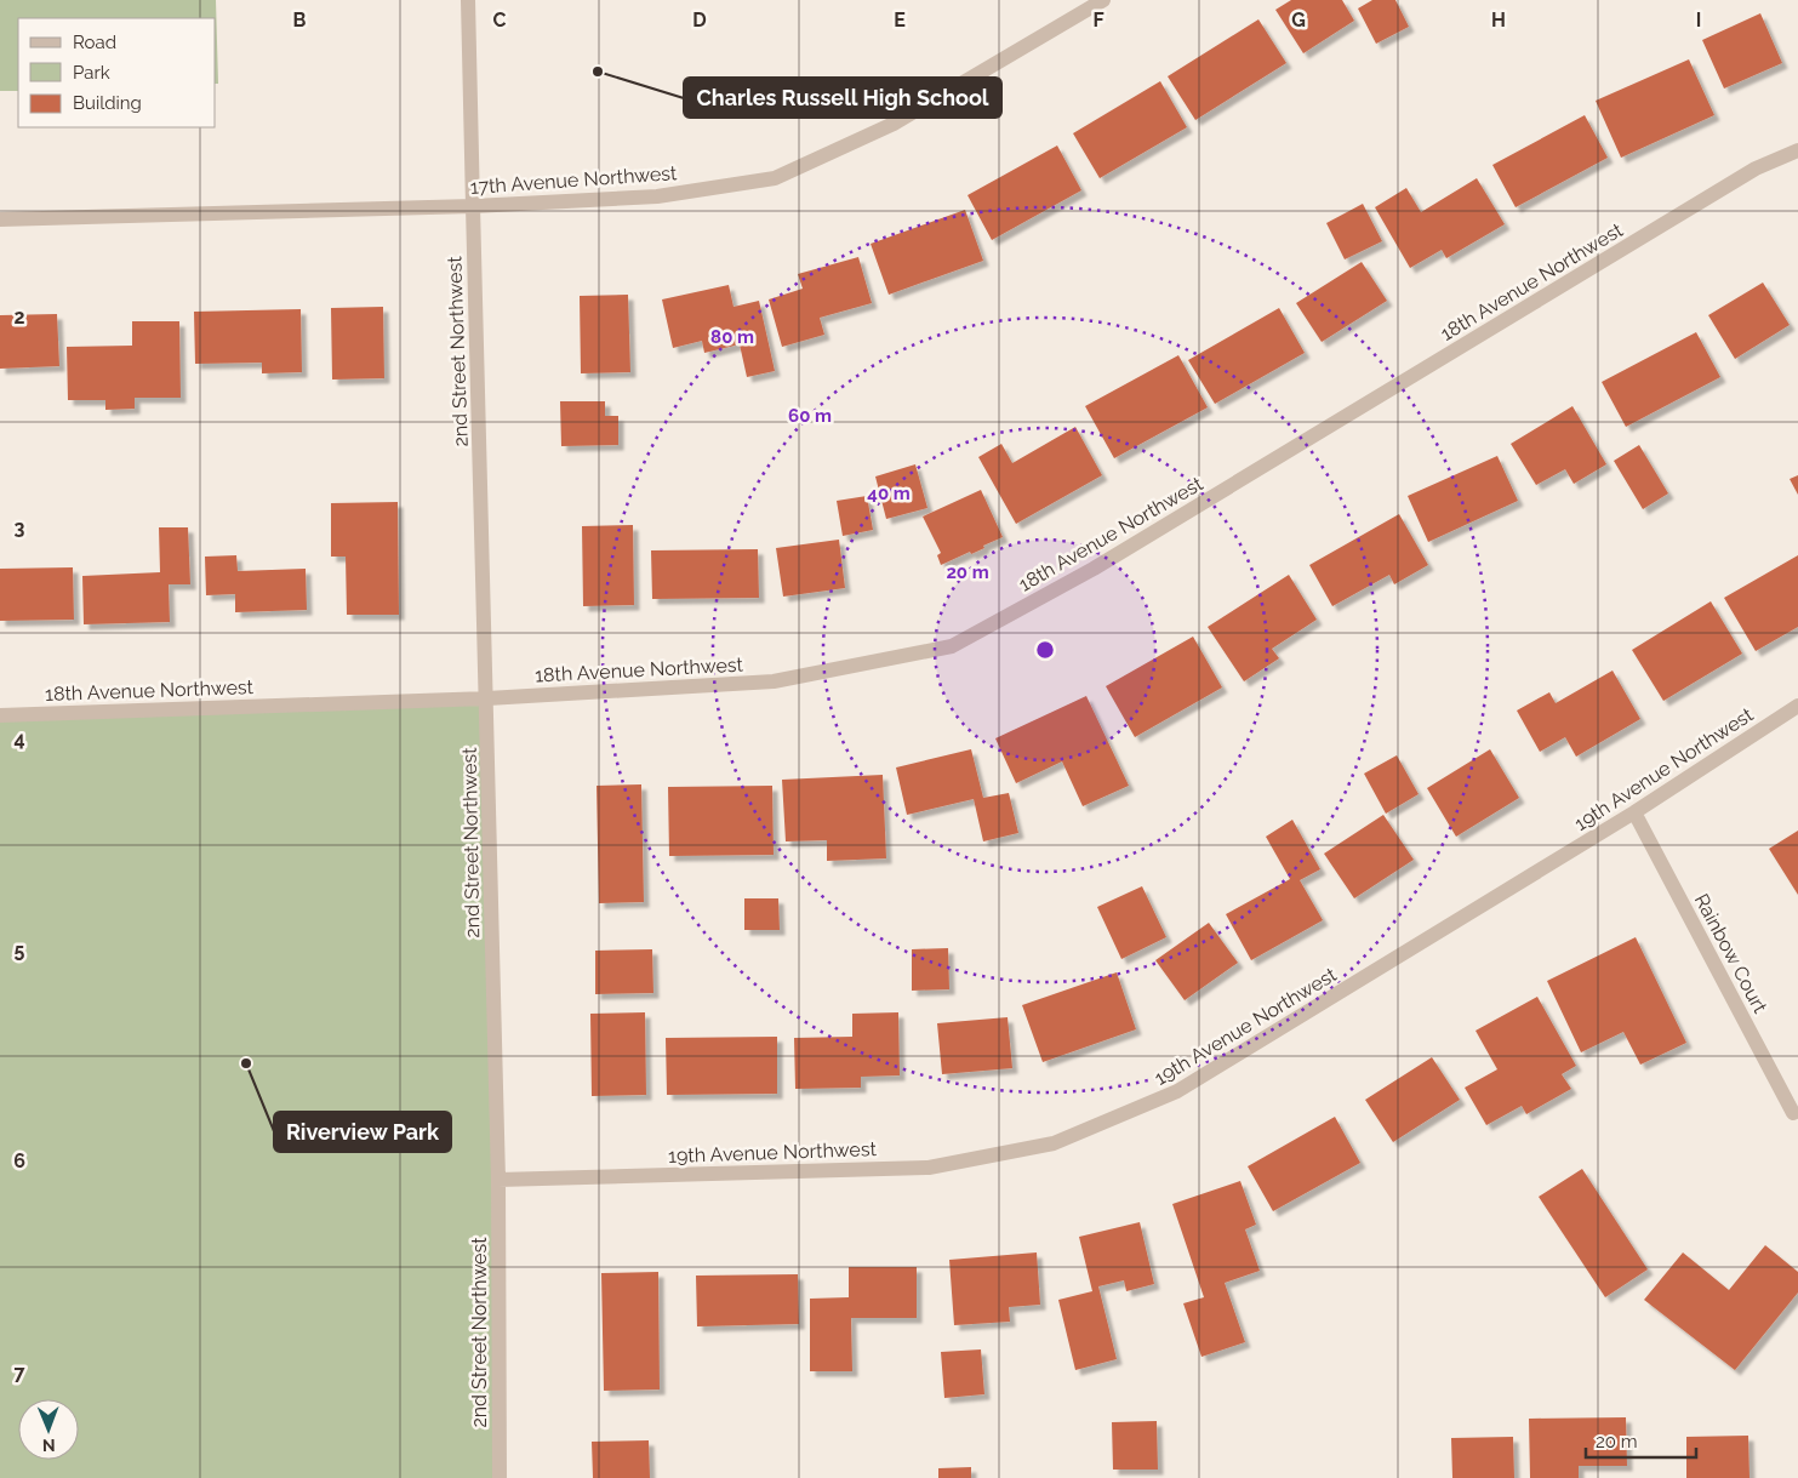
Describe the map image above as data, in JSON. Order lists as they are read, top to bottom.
{
  "streets": {
    "street": [
      "17th Avenue Northwest",
      "18th Avenue Northwest",
      "2nd Street Northwest",
      "19th Avenue Northwest",
      "Rainbow Court"
    ]
  },
  "crossings": [
    ["17th Avenue Northwest", "2nd Street Northwest"],
    ["18th Avenue Northwest", "2nd Street Northwest"],
    ["2nd Street Northwest", "19th Avenue Northwest"],
    ["19th Avenue Northwest", "Rainbow Court"]
  ],
  "places": ["Charles Russell High School", "Riverview Park"],
  "legend": ["Road", "Park", "Building"],
  "scale_bar": "20 m",
  "north": "bottom",
  "grid": {
    "columns": [
      "B",
      "C",
      "D",
      "E",
      "F",
      "G",
      "H",
      "I"
    ],
    "rows": [
      "2",
      "3",
      "4",
      "5",
      "6",
      "7"
    ]
  },
  "rings": [
    "80 m",
    "60 m",
    "40 m",
    "20 m"
  ]
}
